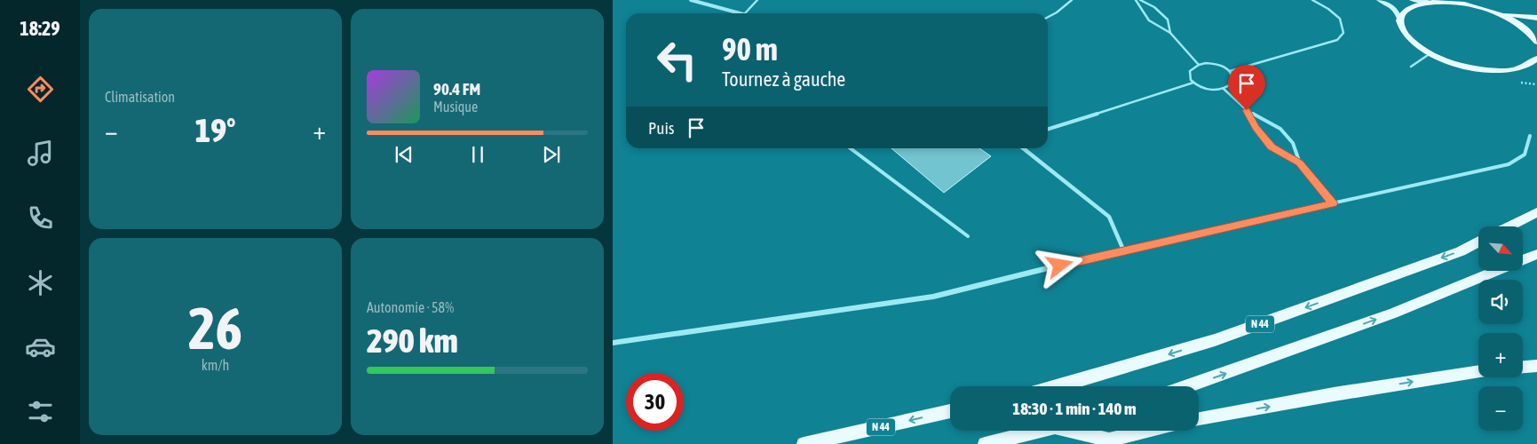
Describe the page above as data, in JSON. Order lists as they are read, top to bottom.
{
  "streets": {
    "main road": ["N 44"]
  },
  "north": "bottom right",
  "page": {
    "tabs": "18:29",
    "tile": [
      "Climatisation",
      ["26", "km/h"],
      ["Autonomie · 58%", "290 km"]
    ],
    "turn": ["90 m", "Tournez à gauche"],
    "song": ["90.4 FM", "Musique"],
    "then": "Puis",
    "heat": ["−", "19°", "+"],
    "map_buttons": ["+", "−"],
    "limit": "30",
    "trip": "18:30 · 1 min · 140 m"
  }
}
